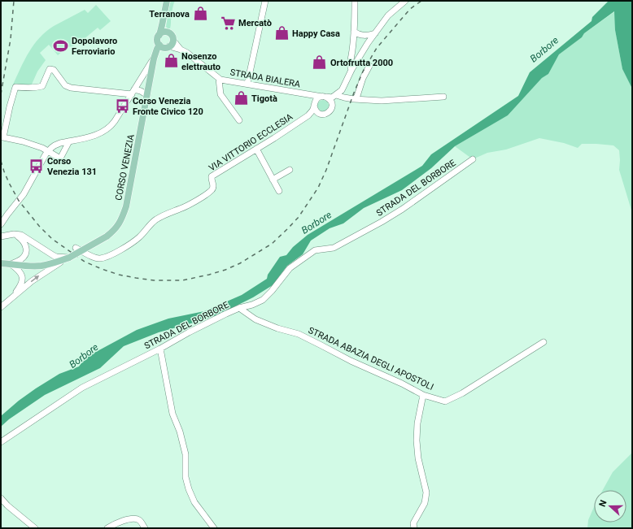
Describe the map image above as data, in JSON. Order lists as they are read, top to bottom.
{
  "streets": {
    "main road": ["CORSO VENEZIA"],
    "street": [
      "STRADA BIALERA",
      "VIA VITTORIO ECCLESIA",
      "STRADA DEL BORBORE",
      "STRADA ABAZIA DEGLI APOSTOLI"
    ]
  },
  "crossings": [
    ["STRADA BIALERA", "VIA VITTORIO ECCLESIA"],
    ["STRADA BIALERA", "CORSO VENEZIA"],
    ["STRADA DEL BORBORE", "STRADA ABAZIA DEGLI APOSTOLI"]
  ],
  "water": ["Borbore"],
  "places": {
    "shop": [
      "Terranova",
      "Happy Casa",
      "Nosenzo elettrauto",
      "Ortofrutta 2000",
      "Tigotà"
    ],
    "supermarket": ["Mercatò"],
    "sports": ["Dopolavoro Ferroviario"],
    "bus stop": ["Corso Venezia Fronte Civico 120", "Corso Venezia 131"]
  },
  "north": "left"
}
